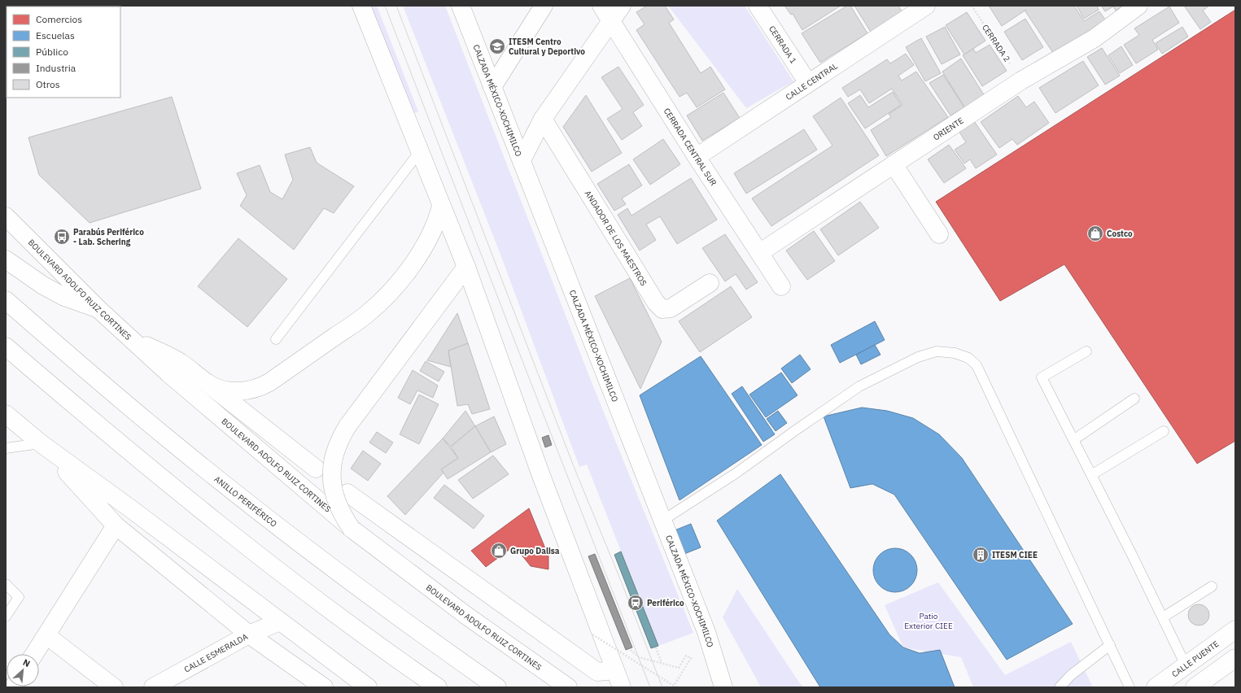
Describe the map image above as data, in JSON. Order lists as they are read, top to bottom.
{
  "streets": {
    "main road": [
      "CERRADA 1",
      "CALLE CENTRAL",
      "CALZADA MÉXICO-XOCHIMILCO",
      "ORIENTE",
      "CERRADA CENTRAL SUR",
      "ANDADOR DE LOS MAESTROS",
      "BOULEVARD ADOLFO RUIZ CORTINES",
      "ANILLO PERIFÉRICO",
      "CALLE ESMERALDA",
      "CALLE PUENTE"
    ],
    "path": ["CERRADA 2"]
  },
  "crossings": [
    ["CERRADA 2", "ORIENTE"],
    ["CERRADA 1", "CALLE CENTRAL"],
    ["CALLE CENTRAL", "CERRADA CENTRAL SUR"],
    ["ORIENTE", "CERRADA CENTRAL SUR"]
  ],
  "parks": ["Patio Exterior CIEE"],
  "places": {
    "school or university": ["ITESM Centro Cultural y Deportivo"],
    "shop": ["Costco", "Grupo Dalisa"],
    "bus stop": ["Parabús Periférico - Lab. Schering"],
    "building": ["ITESM CIEE"],
    "station": ["Periférico"]
  },
  "legend": [
    "Comercios",
    "Escuelas",
    "Público",
    "Industria",
    "Otros"
  ],
  "north": "top right"
}
